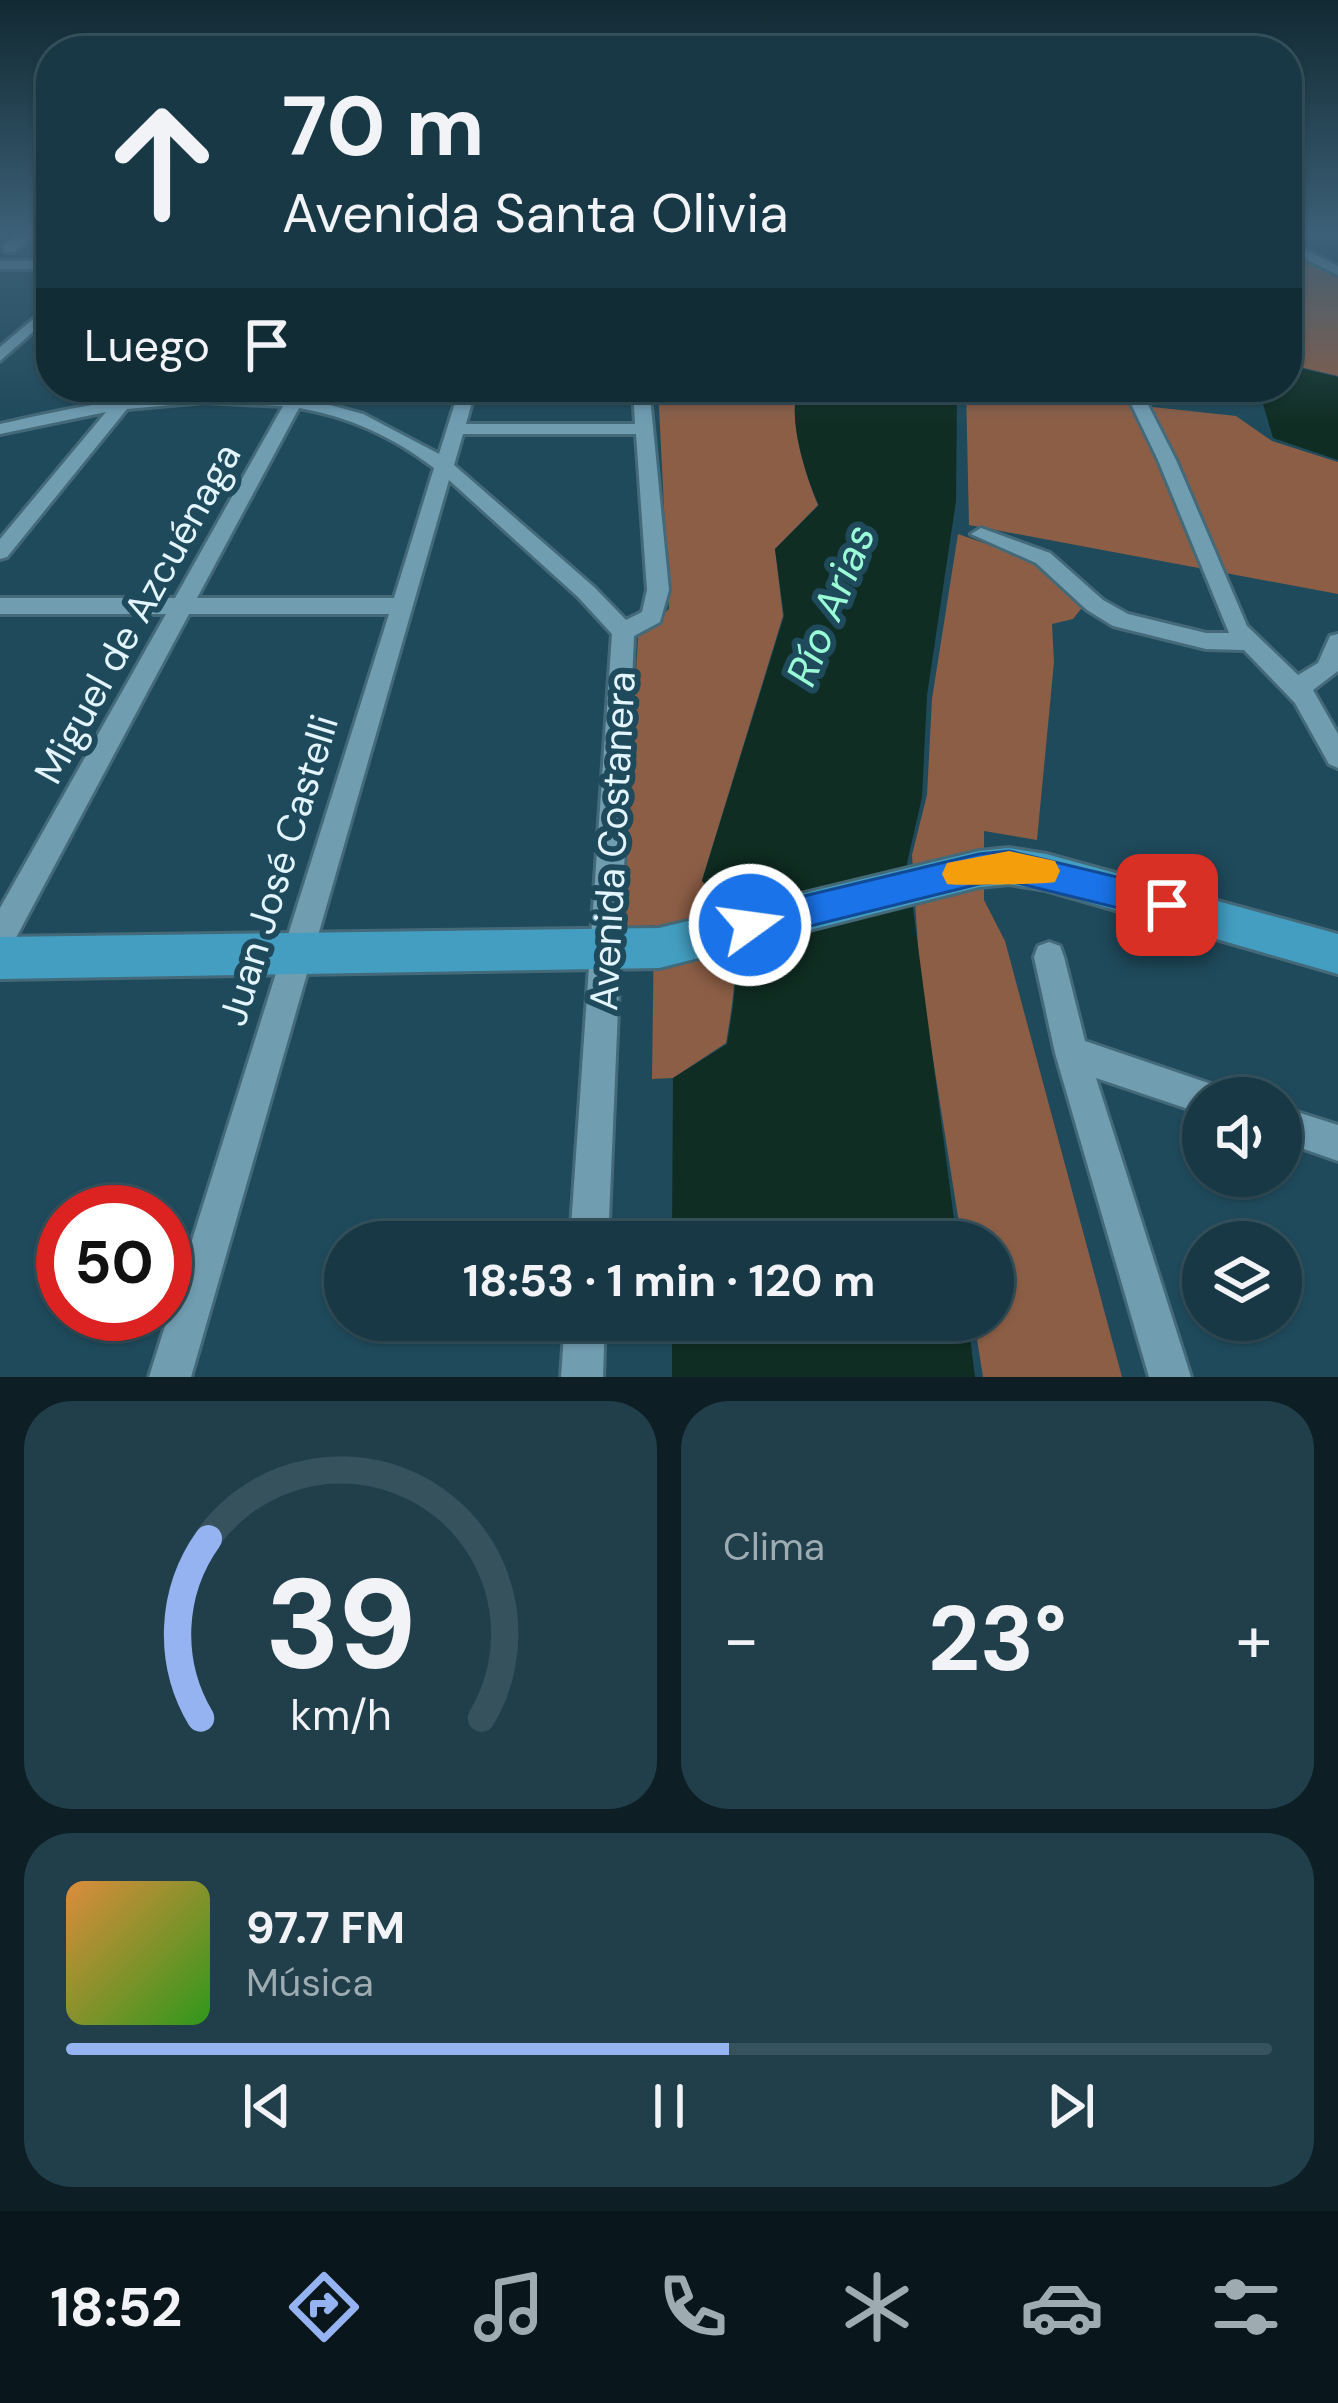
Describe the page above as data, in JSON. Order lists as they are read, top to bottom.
{
  "streets": {
    "street": ["Miguel de Azcuénaga", "Avenida Costanera", "Juan José Castelli"]
  },
  "water": ["Río Arias"],
  "page": {
    "turn": ["70 m", "Avenida Santa Olivia"],
    "then": "Luego",
    "limit": "50",
    "trip": "18:53 · 1 min · 120 m",
    "tile": "Clima",
    "heat": ["−", "23°", "+"],
    "song": ["97.7 FM", "Música"],
    "tabs": "18:52",
    "gauge": ["39", "km/h"]
  }
}
